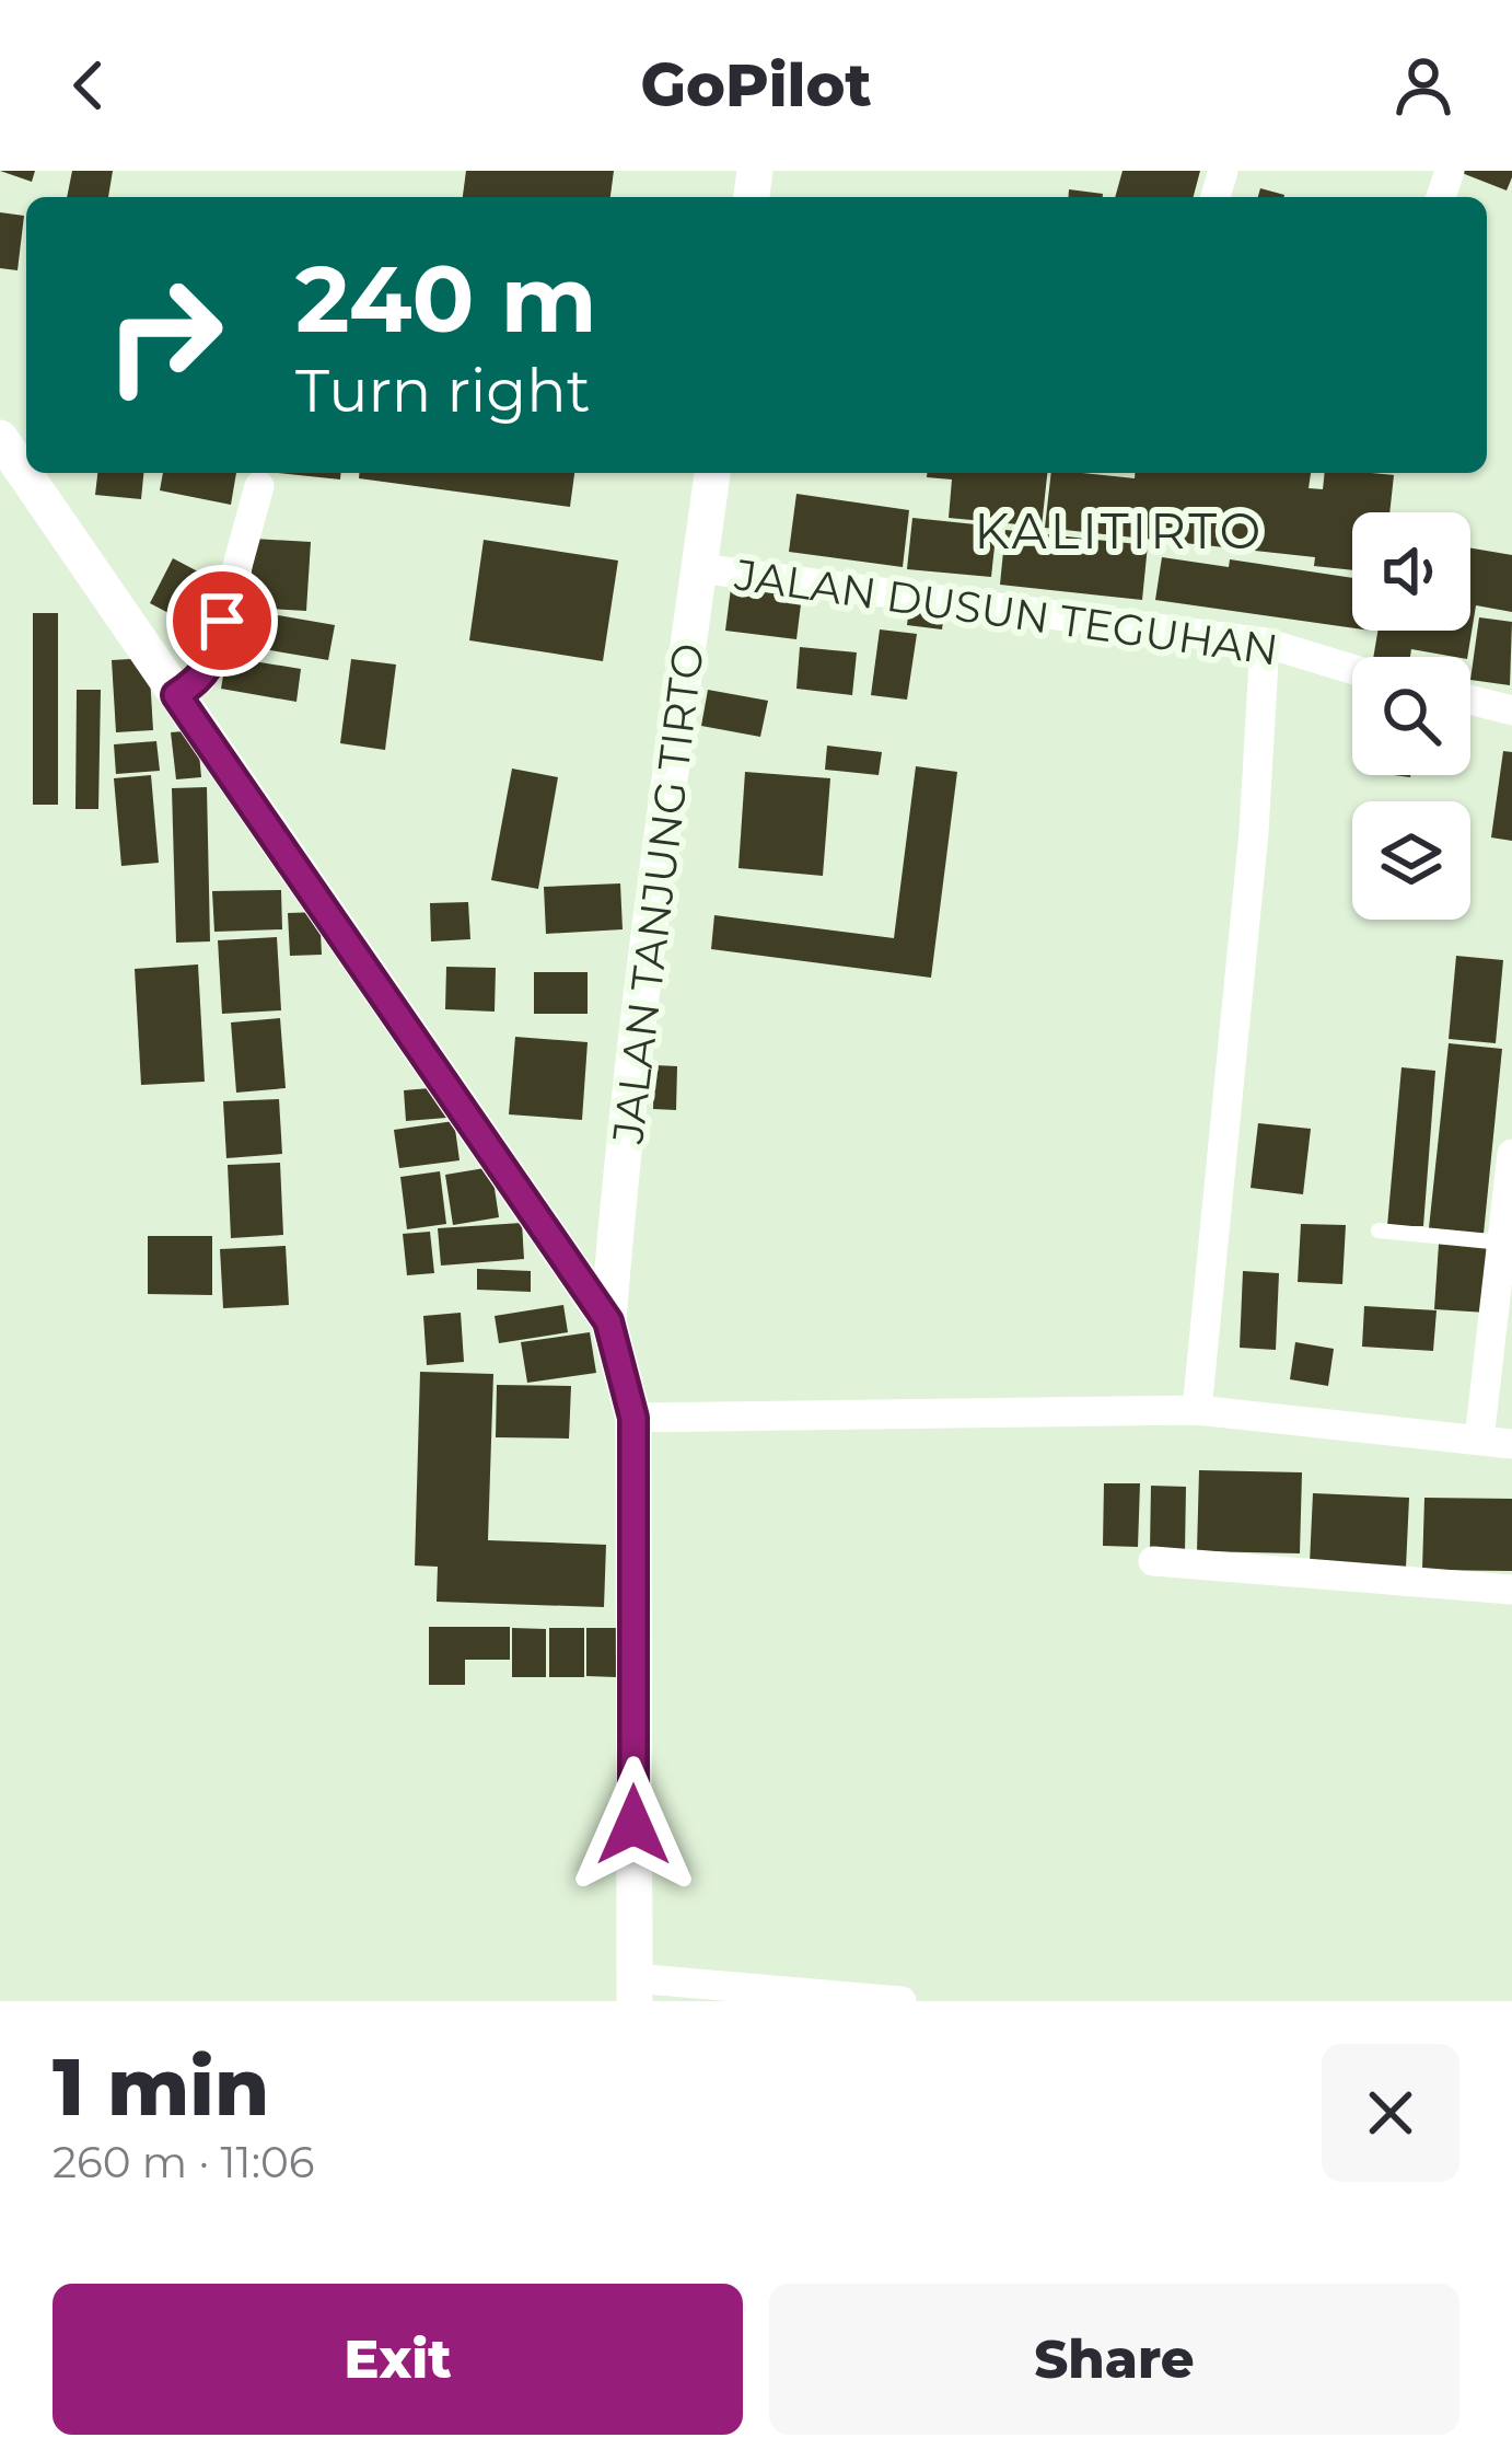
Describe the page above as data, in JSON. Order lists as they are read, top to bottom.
{
  "streets": {
    "street": ["JALAN DUSUN TEGUHAN", "JALAN TANJUNG TIRTO"]
  },
  "crossings": [
    ["JALAN DUSUN TEGUHAN", "JALAN TANJUNG TIRTO"]
  ],
  "districts": ["KALITIRTO"],
  "page": {
    "header": "GoPilot",
    "turn": ["240 m", "Turn right"],
    "heading": ["1 min", "260 m · 11:06"],
    "buttons": ["Exit", "Share"]
  }
}
